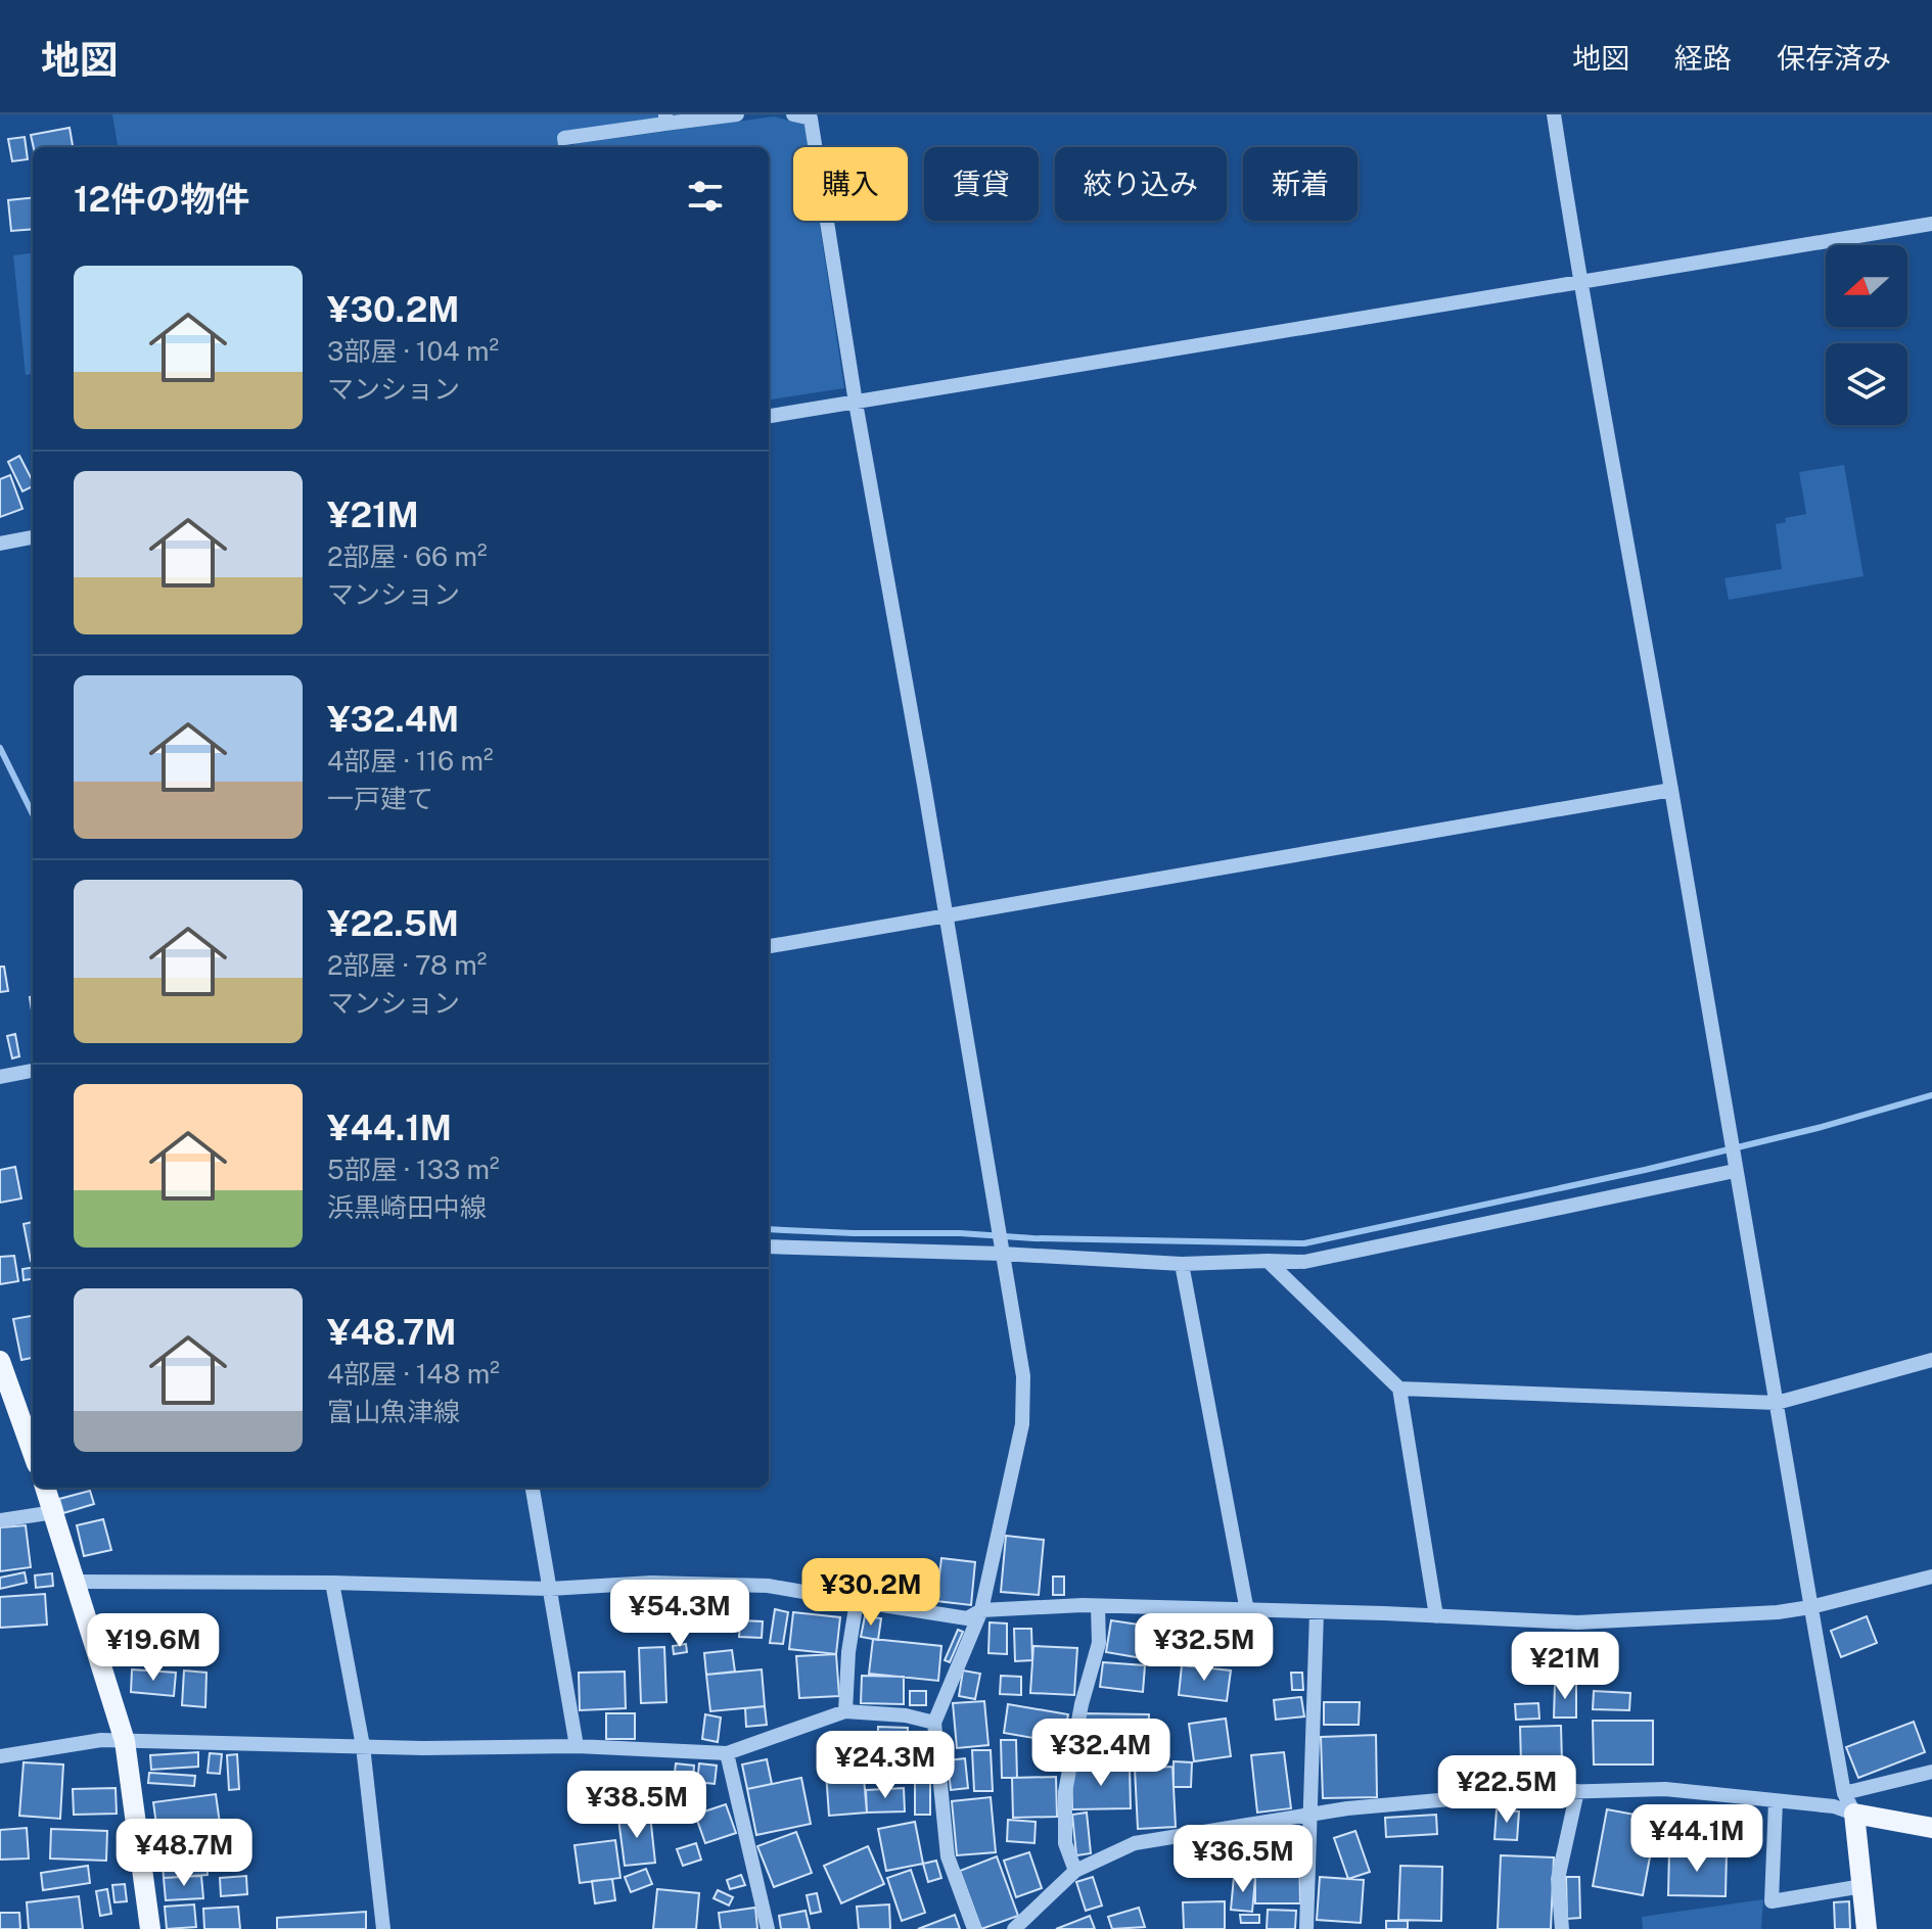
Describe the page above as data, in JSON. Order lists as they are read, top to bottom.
{
  "north": "left",
  "page": {
    "header": "地図",
    "nav": ["地図", "経路", "保存済み"],
    "chip": [
      "購入",
      "賃貸",
      "絞り込み",
      "新着"
    ],
    "heading": "12件の物件",
    "list": [
      {
        "name": "¥30.2M",
        "note": "3部屋 · 104 m² · マンション"
      },
      {
        "name": "¥21M",
        "note": "2部屋 · 66 m² · マンション"
      },
      {
        "name": "¥32.4M",
        "note": "4部屋 · 116 m² · 一戸建て"
      },
      {
        "name": "¥22.5M",
        "note": "2部屋 · 78 m² · マンション"
      },
      {
        "name": "¥44.1M",
        "note": "5部屋 · 133 m² · 浜黒崎田中線"
      },
      {
        "name": "¥48.7M",
        "note": "4部屋 · 148 m² · 富山魚津線"
      }
    ],
    "price": [
      "¥30.2M",
      "¥54.3M",
      "¥19.6M",
      "¥32.5M",
      "¥21M",
      "¥32.4M",
      "¥24.3M",
      "¥22.5M",
      "¥38.5M",
      "¥44.1M",
      "¥48.7M",
      "¥36.5M"
    ]
  }
}
